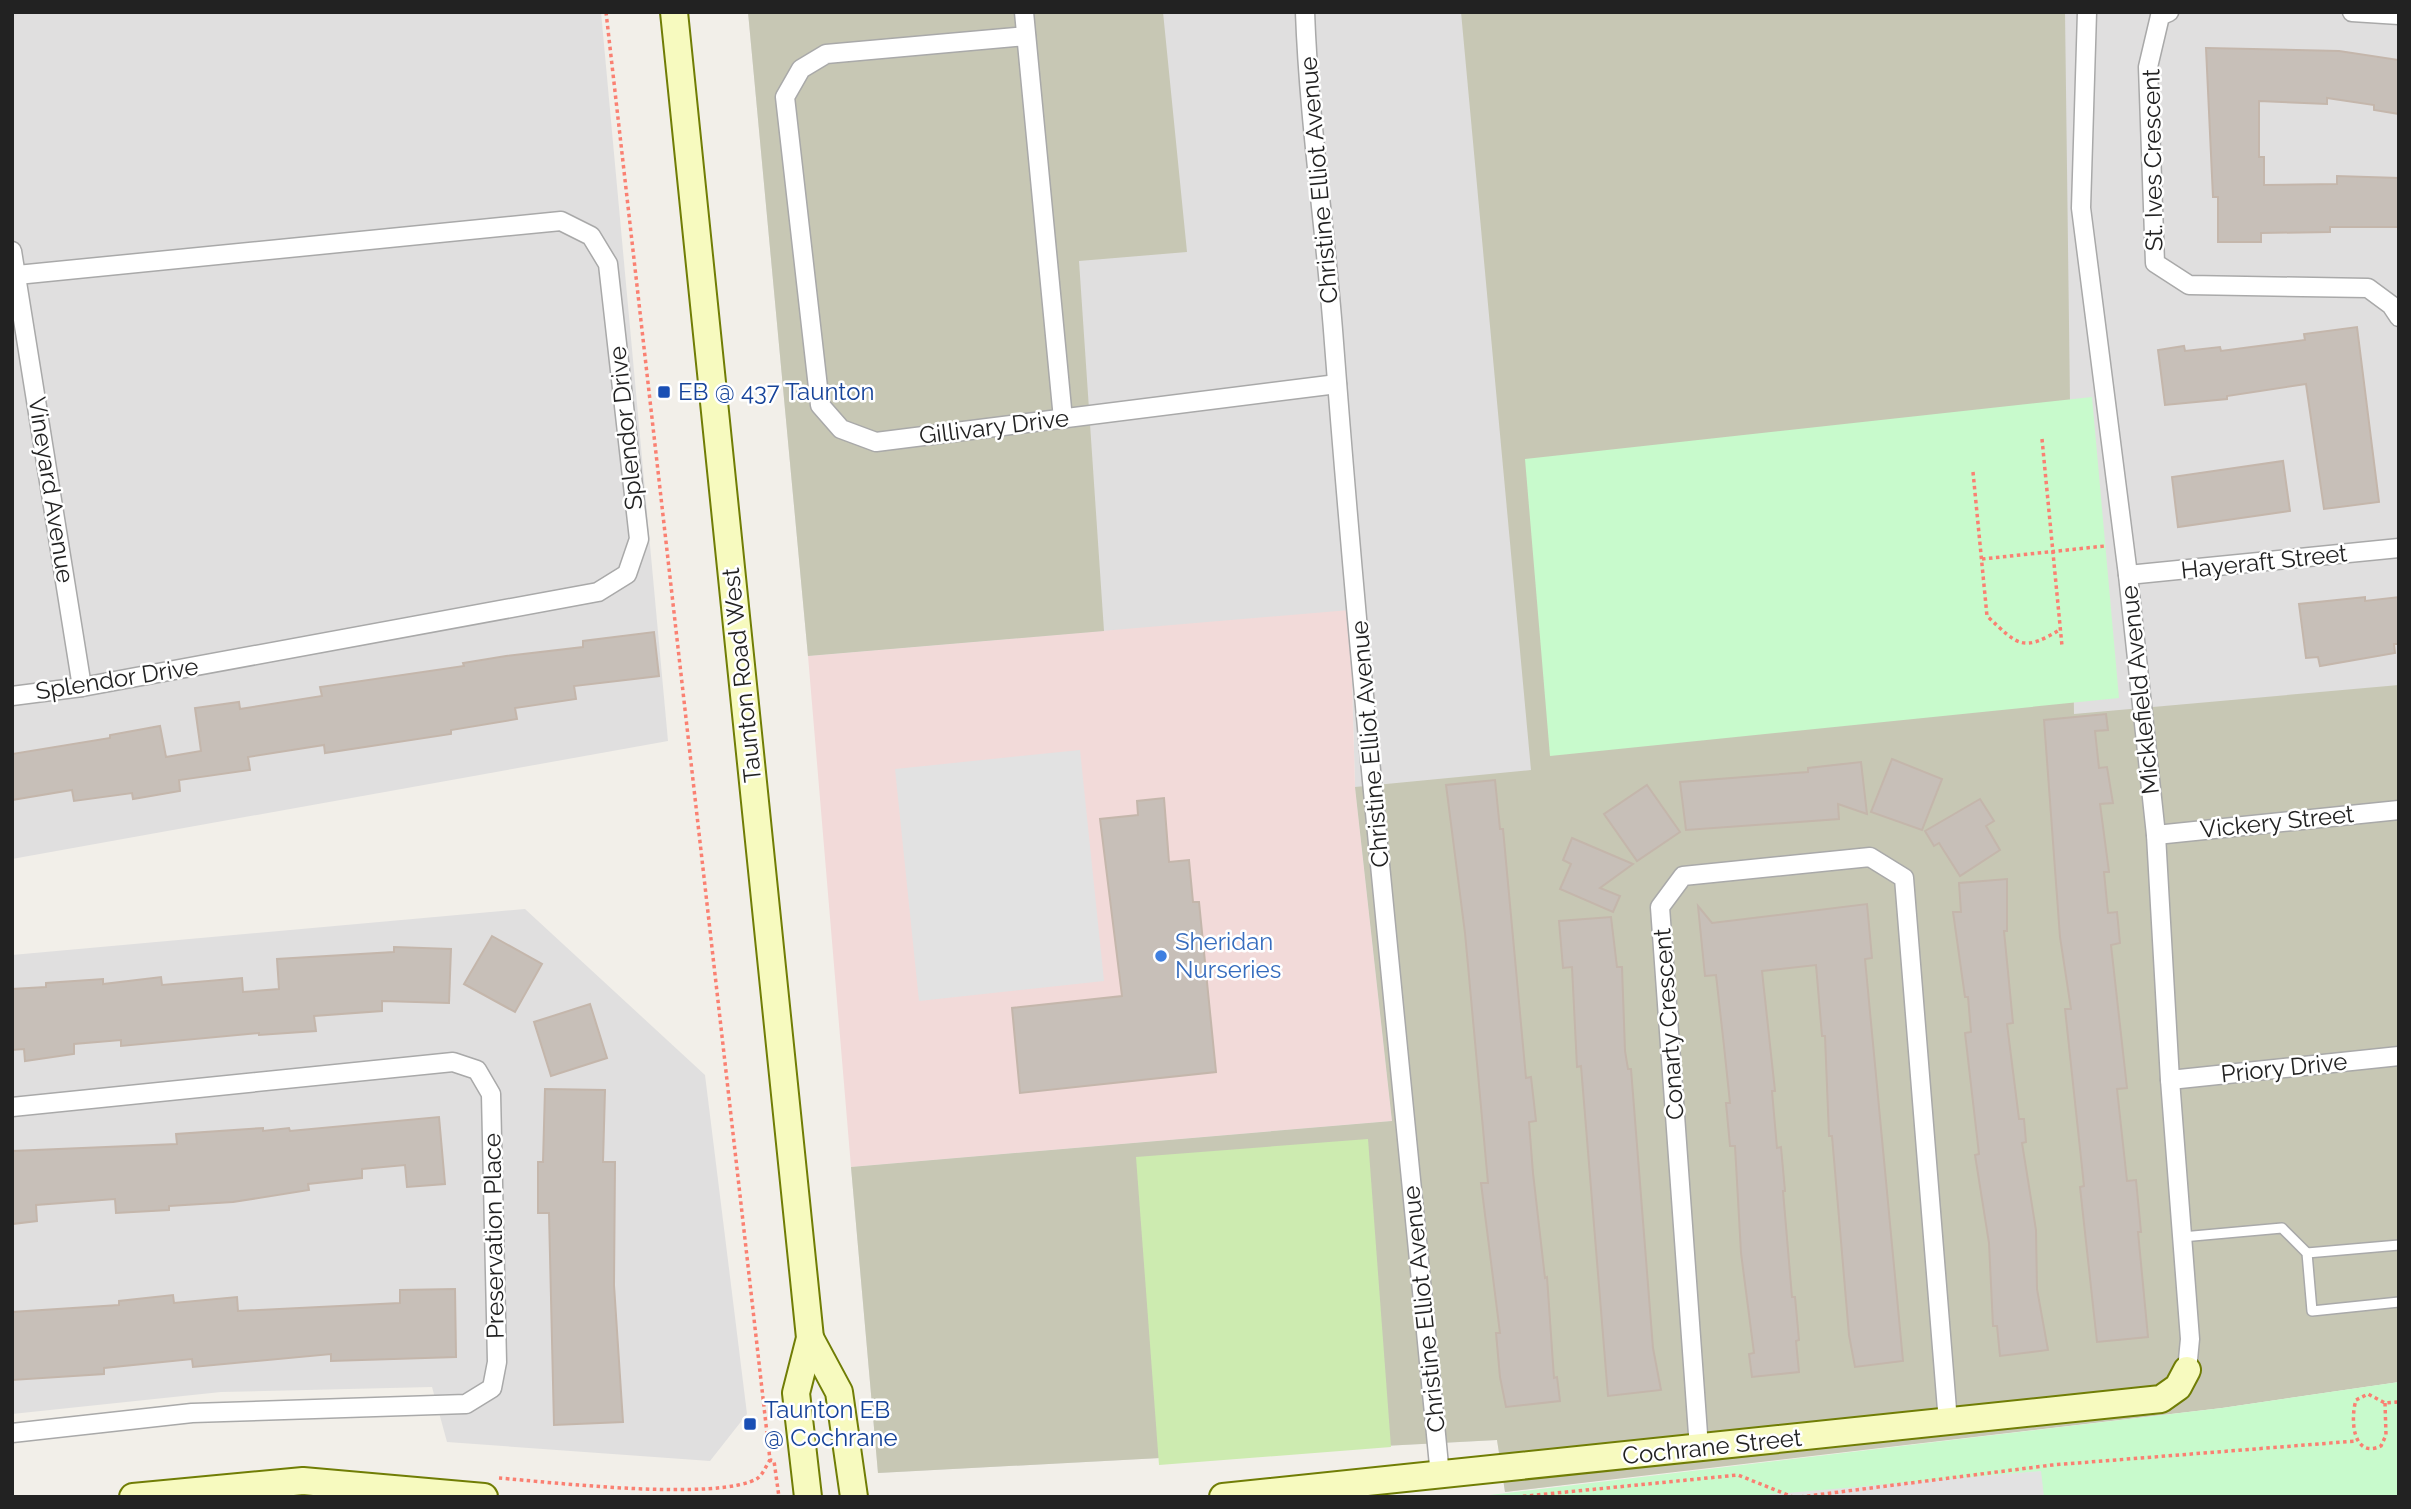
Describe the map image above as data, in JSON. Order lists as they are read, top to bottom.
{
  "streets": {
    "main road": ["Taunton Road West", "Cochrane Street"],
    "street": [
      "St. Ives Crescent",
      "Christine Elliot Avenue",
      "Gillivary Drive",
      "Splendor Drive",
      "Vineyard Avenue",
      "Hayeraft Street",
      "Micklefield Avenue",
      "Vickery Street",
      "Conarty Crescent",
      "Priory Drive",
      "Preservation Place"
    ]
  },
  "crossings": [
    ["Christine Elliot Avenue", "Gillivary Drive"],
    ["Christine Elliot Avenue", "Cochrane Street"],
    ["Splendor Drive", "Vineyard Avenue"],
    ["Hayeraft Street", "Micklefield Avenue"],
    ["Micklefield Avenue", "Vickery Street"],
    ["Micklefield Avenue", "Priory Drive"],
    ["Micklefield Avenue", "Cochrane Street"],
    ["Conarty Crescent", "Cochrane Street"]
  ],
  "places": {
    "transit": ["EB @ 437 Taunton", "Taunton EB @ Cochrane"],
    "other": ["Sheridan Nurseries"]
  }
}
